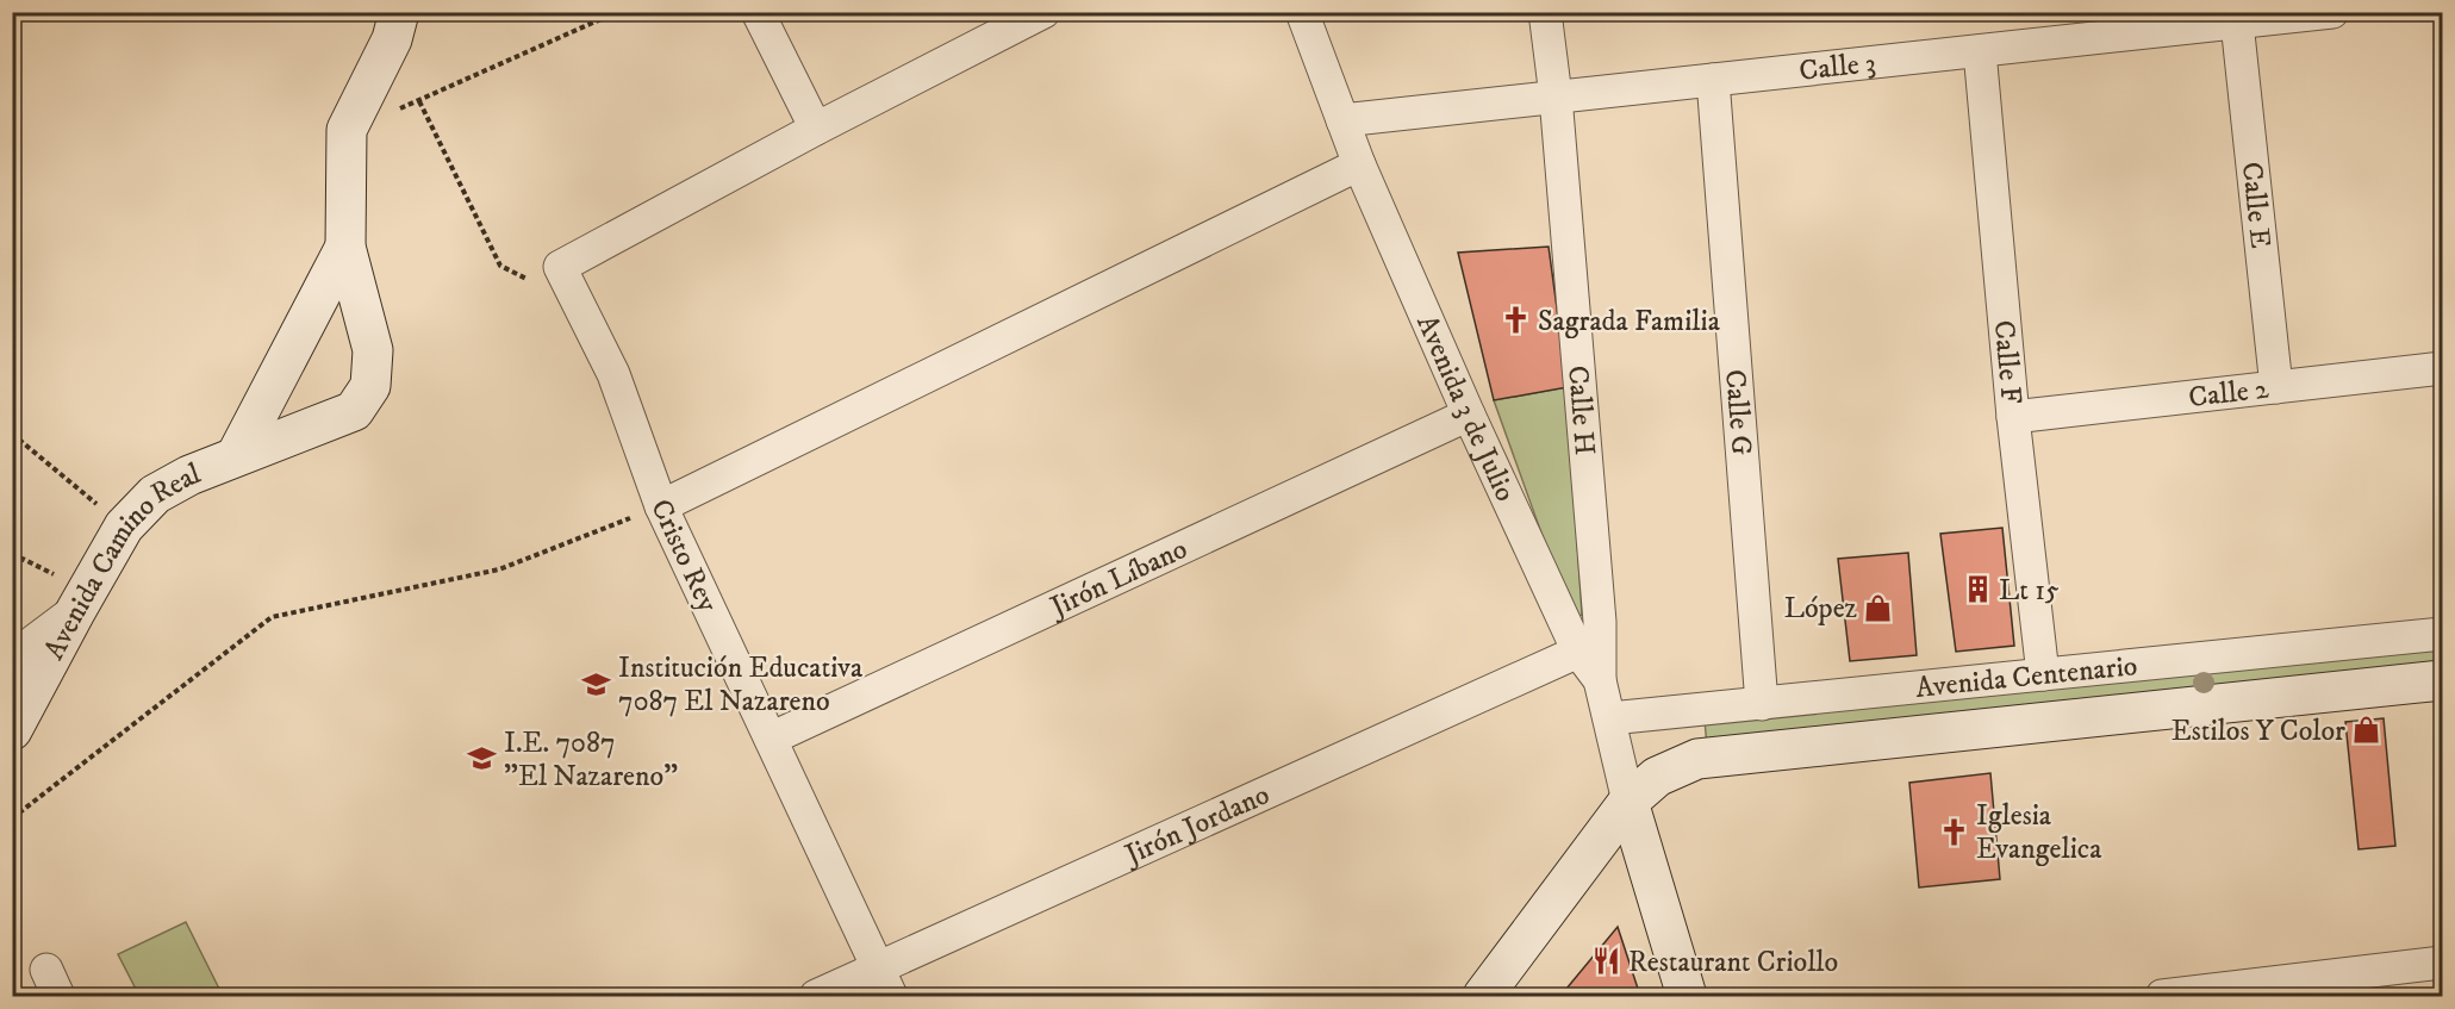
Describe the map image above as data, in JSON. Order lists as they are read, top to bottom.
{
  "streets": {
    "street": [
      "Calle 3",
      "Calle E",
      "Calle F",
      "Calle 2",
      "Avenida 3 de Julio",
      "Calle H",
      "Calle G",
      "Cristo Rey",
      "Avenida Camino Real",
      "Jirón Líbano",
      "Avenida Centenario",
      "Jirón Jordano"
    ]
  },
  "crossings": [
    ["Calle 3", "Calle E"],
    ["Calle 3", "Calle F"],
    ["Calle 3", "Avenida 3 de Julio"],
    ["Calle 3", "Calle H"],
    ["Calle 3", "Calle G"],
    ["Calle E", "Calle 2"],
    ["Calle F", "Calle 2"],
    ["Calle F", "Avenida Centenario"],
    ["Avenida 3 de Julio", "Calle H"],
    ["Avenida 3 de Julio", "Jirón Líbano"],
    ["Avenida 3 de Julio", "Avenida Centenario"],
    ["Avenida 3 de Julio", "Jirón Jordano"],
    ["Calle G", "Avenida Centenario"],
    ["Cristo Rey", "Jirón Líbano"],
    ["Cristo Rey", "Jirón Jordano"]
  ],
  "places": {
    "church": ["Sagrada Familia", "Iglesia Evangelica"],
    "building": ["Lt 15"],
    "shop": ["López", "Estilos Y Color"],
    "school or university": ["Institución Educativa 7087 El Nazareno", "I.E. 7087 \"El Nazareno\""],
    "restaurant": ["Restaurant Criollo"]
  }
}
